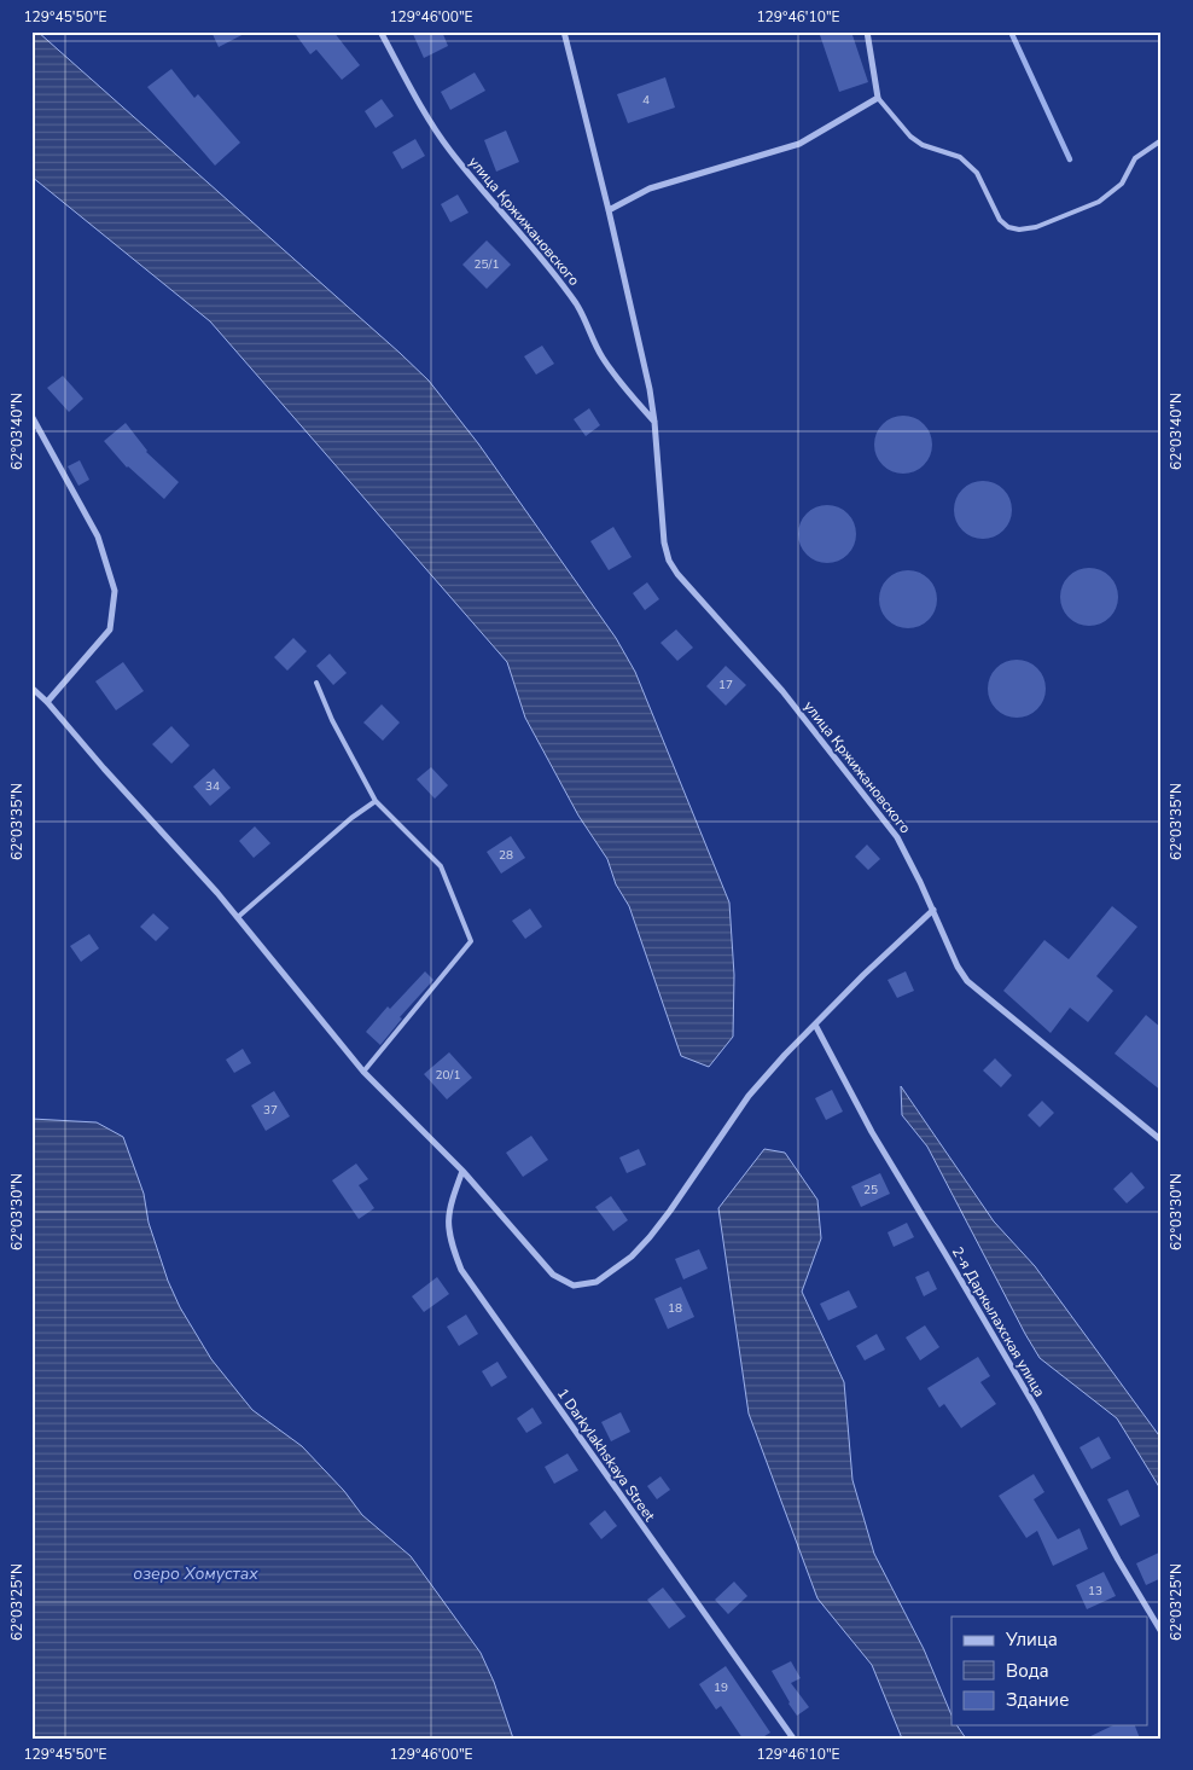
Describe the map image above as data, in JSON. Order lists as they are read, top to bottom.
{
  "streets": {
    "street": ["улица Кржижановского", "2-я Даркылахская улица", "1 Darkylakhskaya Street"]
  },
  "water": ["озеро Хомустах"],
  "house_numbers": [
    "4",
    "25/1",
    "17",
    "34",
    "28",
    "20/1",
    "37",
    "25",
    "18",
    "13",
    "19"
  ],
  "legend": ["Улица", "Вода", "Здание"],
  "coordinates": [
    "129°45'50\"E",
    "129°46'00\"E",
    "129°46'10\"E",
    "62°03'40\"N",
    "62°03'35\"N",
    "62°03'30\"N",
    "62°03'25\"N"
  ]
}
